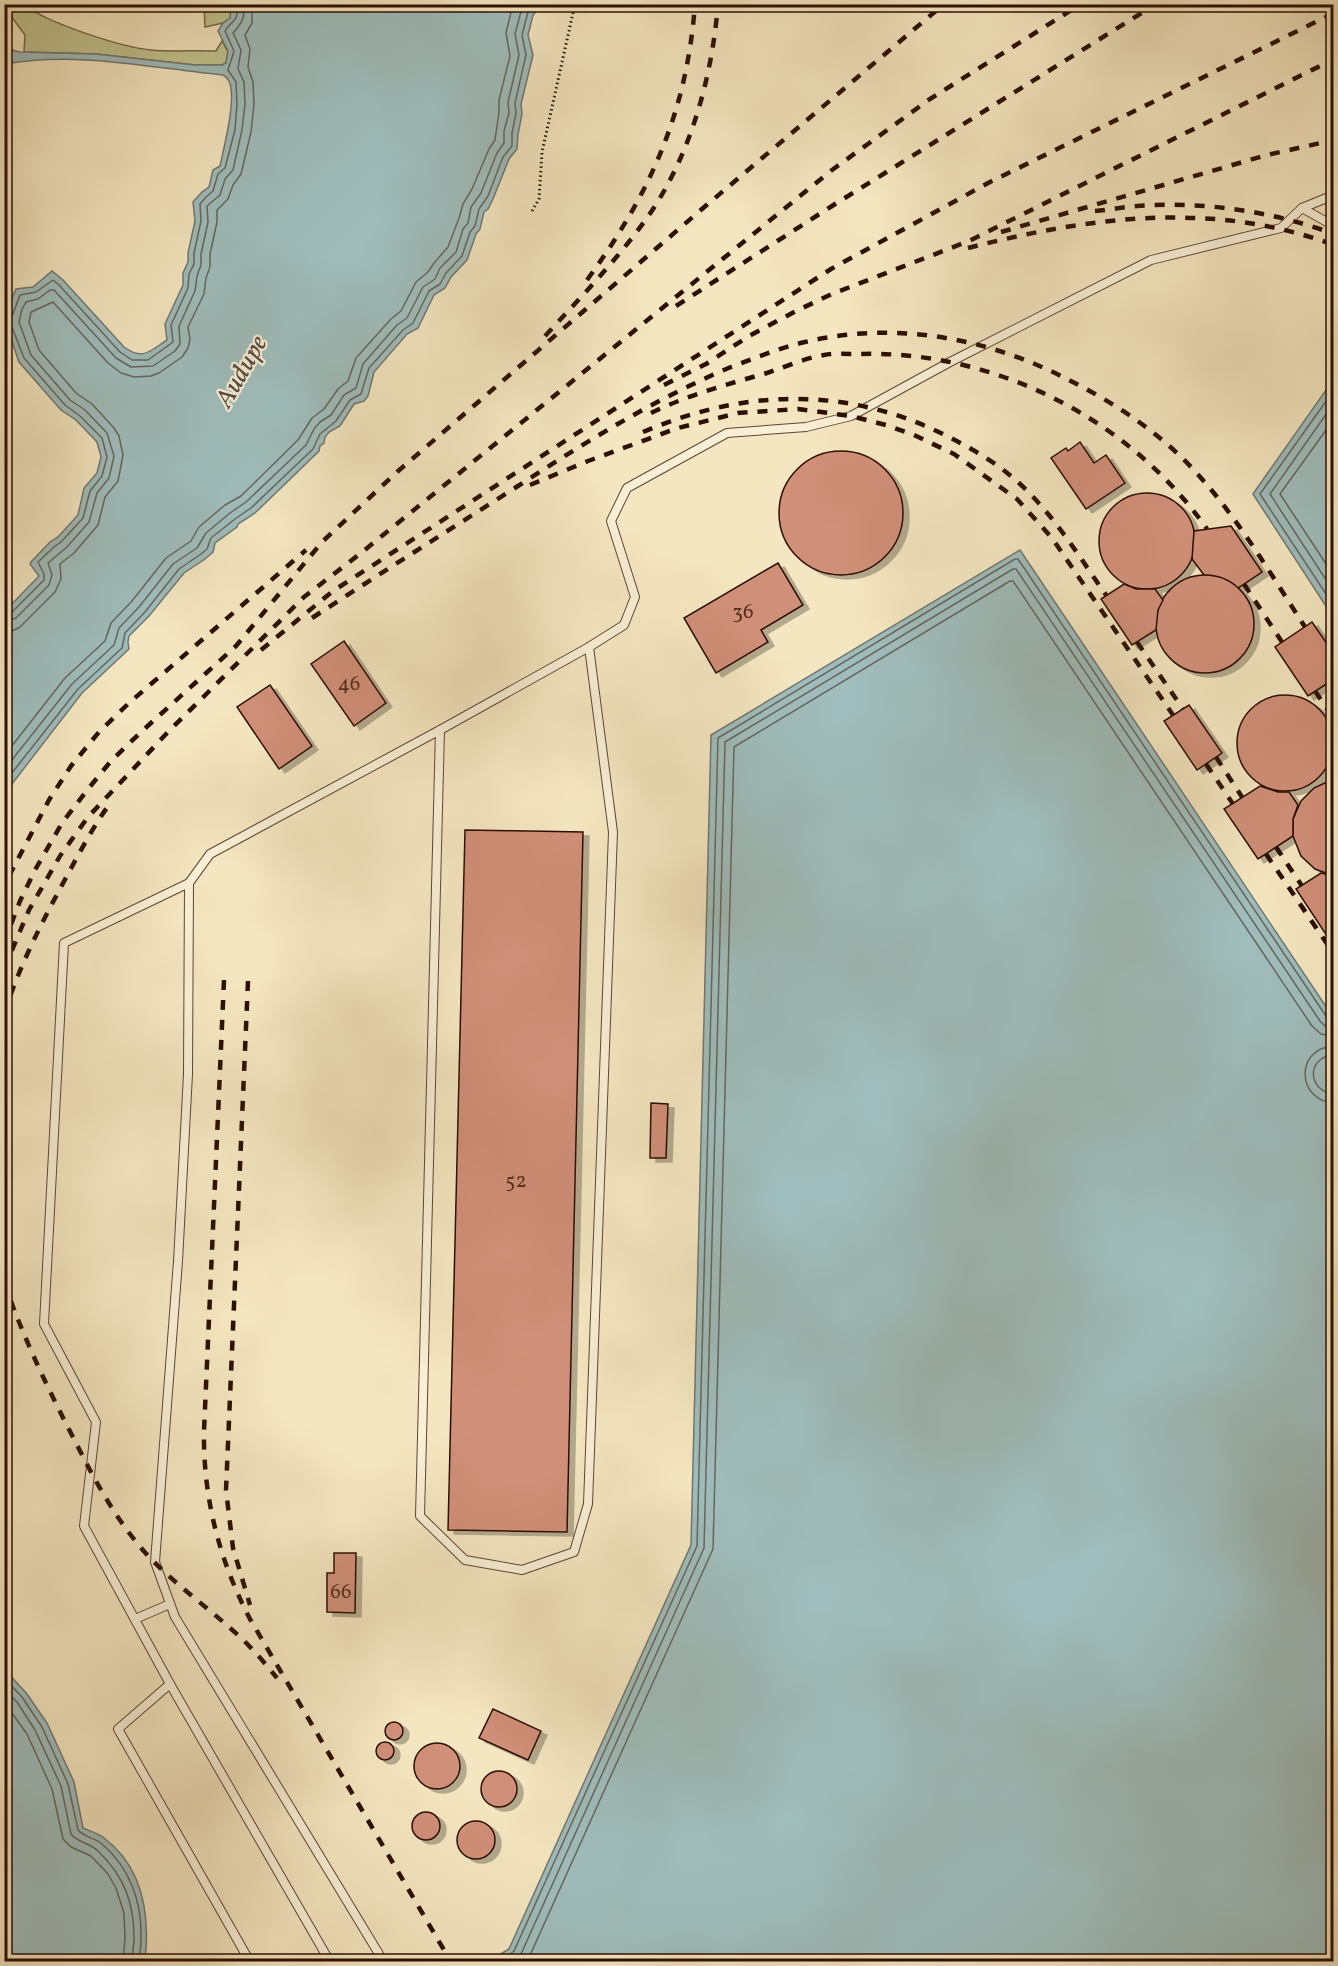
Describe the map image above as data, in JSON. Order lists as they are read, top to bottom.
{
  "water": ["Audupe"],
  "house_numbers": [
    "36",
    "46",
    "52",
    "66"
  ]
}
